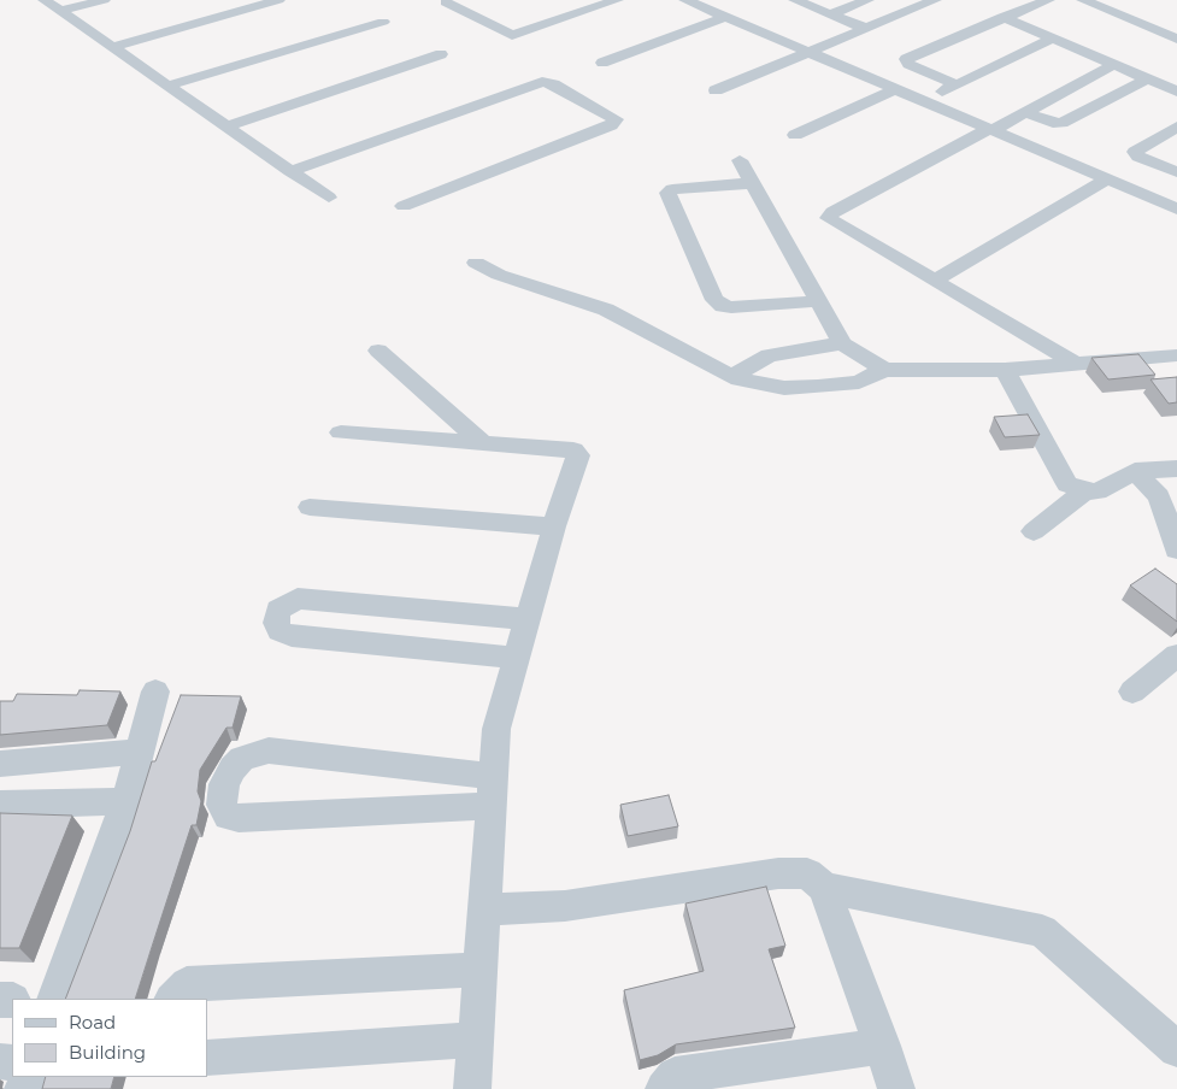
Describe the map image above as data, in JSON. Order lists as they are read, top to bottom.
{
  "legend": ["Road", "Building"]
}
